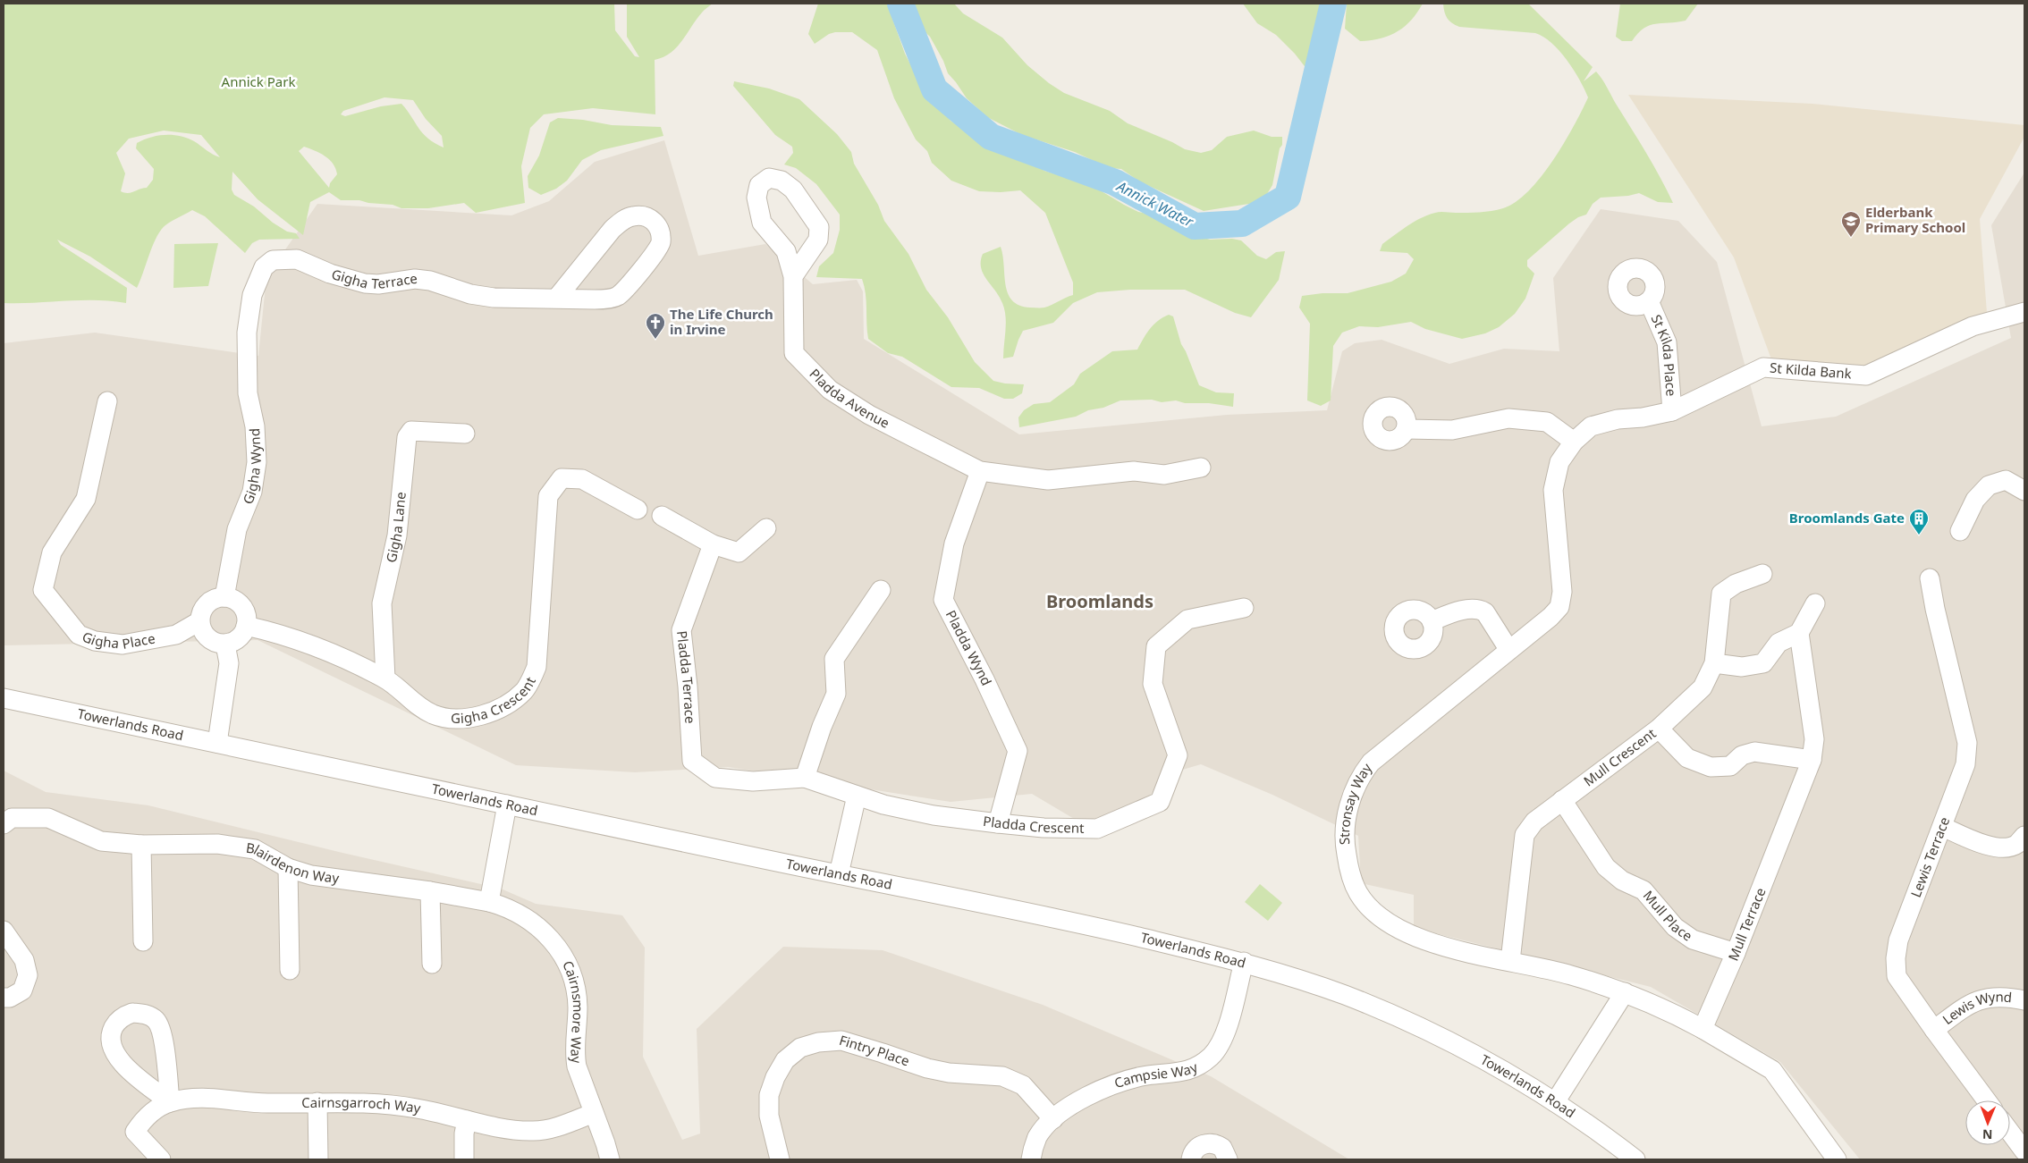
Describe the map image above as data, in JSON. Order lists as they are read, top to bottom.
{
  "streets": {
    "street": [
      "Gigha Terrace",
      "St Kilda Place",
      "St Kilda Bank",
      "Pladda Avenue",
      "Gigha Wynd",
      "Gigha Lane",
      "Gigha Place",
      "Pladda Wynd",
      "Pladda Terrace",
      "Gigha Crescent",
      "Towerlands Road",
      "Mull Crescent",
      "Stronsay Way",
      "Pladda Crescent",
      "Lewis Terrace",
      "Blairdenon Way",
      "Mull Place",
      "Mull Terrace",
      "Lewis Wynd",
      "Cairnsmore Way",
      "Fintry Place",
      "Campsie Way",
      "Cairnsgarroch Way"
    ]
  },
  "crossings": [
    ["Gigha Terrace", "Gigha Wynd"],
    ["St Kilda Place", "St Kilda Bank"],
    ["St Kilda Bank", "Stronsay Way"],
    ["Pladda Avenue", "Pladda Wynd"],
    ["Gigha Wynd", "Gigha Place"],
    ["Gigha Wynd", "Gigha Crescent"],
    ["Gigha Lane", "Gigha Crescent"],
    ["Gigha Place", "Gigha Crescent"],
    ["Pladda Wynd", "Pladda Crescent"],
    ["Pladda Terrace", "Pladda Crescent"],
    ["Towerlands Road", "Campsie Way"],
    ["Mull Crescent", "Stronsay Way"],
    ["Mull Crescent", "Mull Place"],
    ["Stronsay Way", "Mull Terrace"],
    ["Lewis Terrace", "Lewis Wynd"],
    ["Blairdenon Way", "Cairnsmore Way"],
    ["Mull Place", "Mull Terrace"],
    ["Cairnsmore Way", "Cairnsgarroch Way"],
    ["Fintry Place", "Campsie Way"]
  ],
  "districts": ["Broomlands"],
  "water": ["Annick Water"],
  "parks": ["Annick Park"],
  "places": {
    "school or university": ["Elderbank Primary School"],
    "church": ["The Life Church in Irvine"],
    "building": ["Broomlands Gate"]
  },
  "north": "bottom"
}
